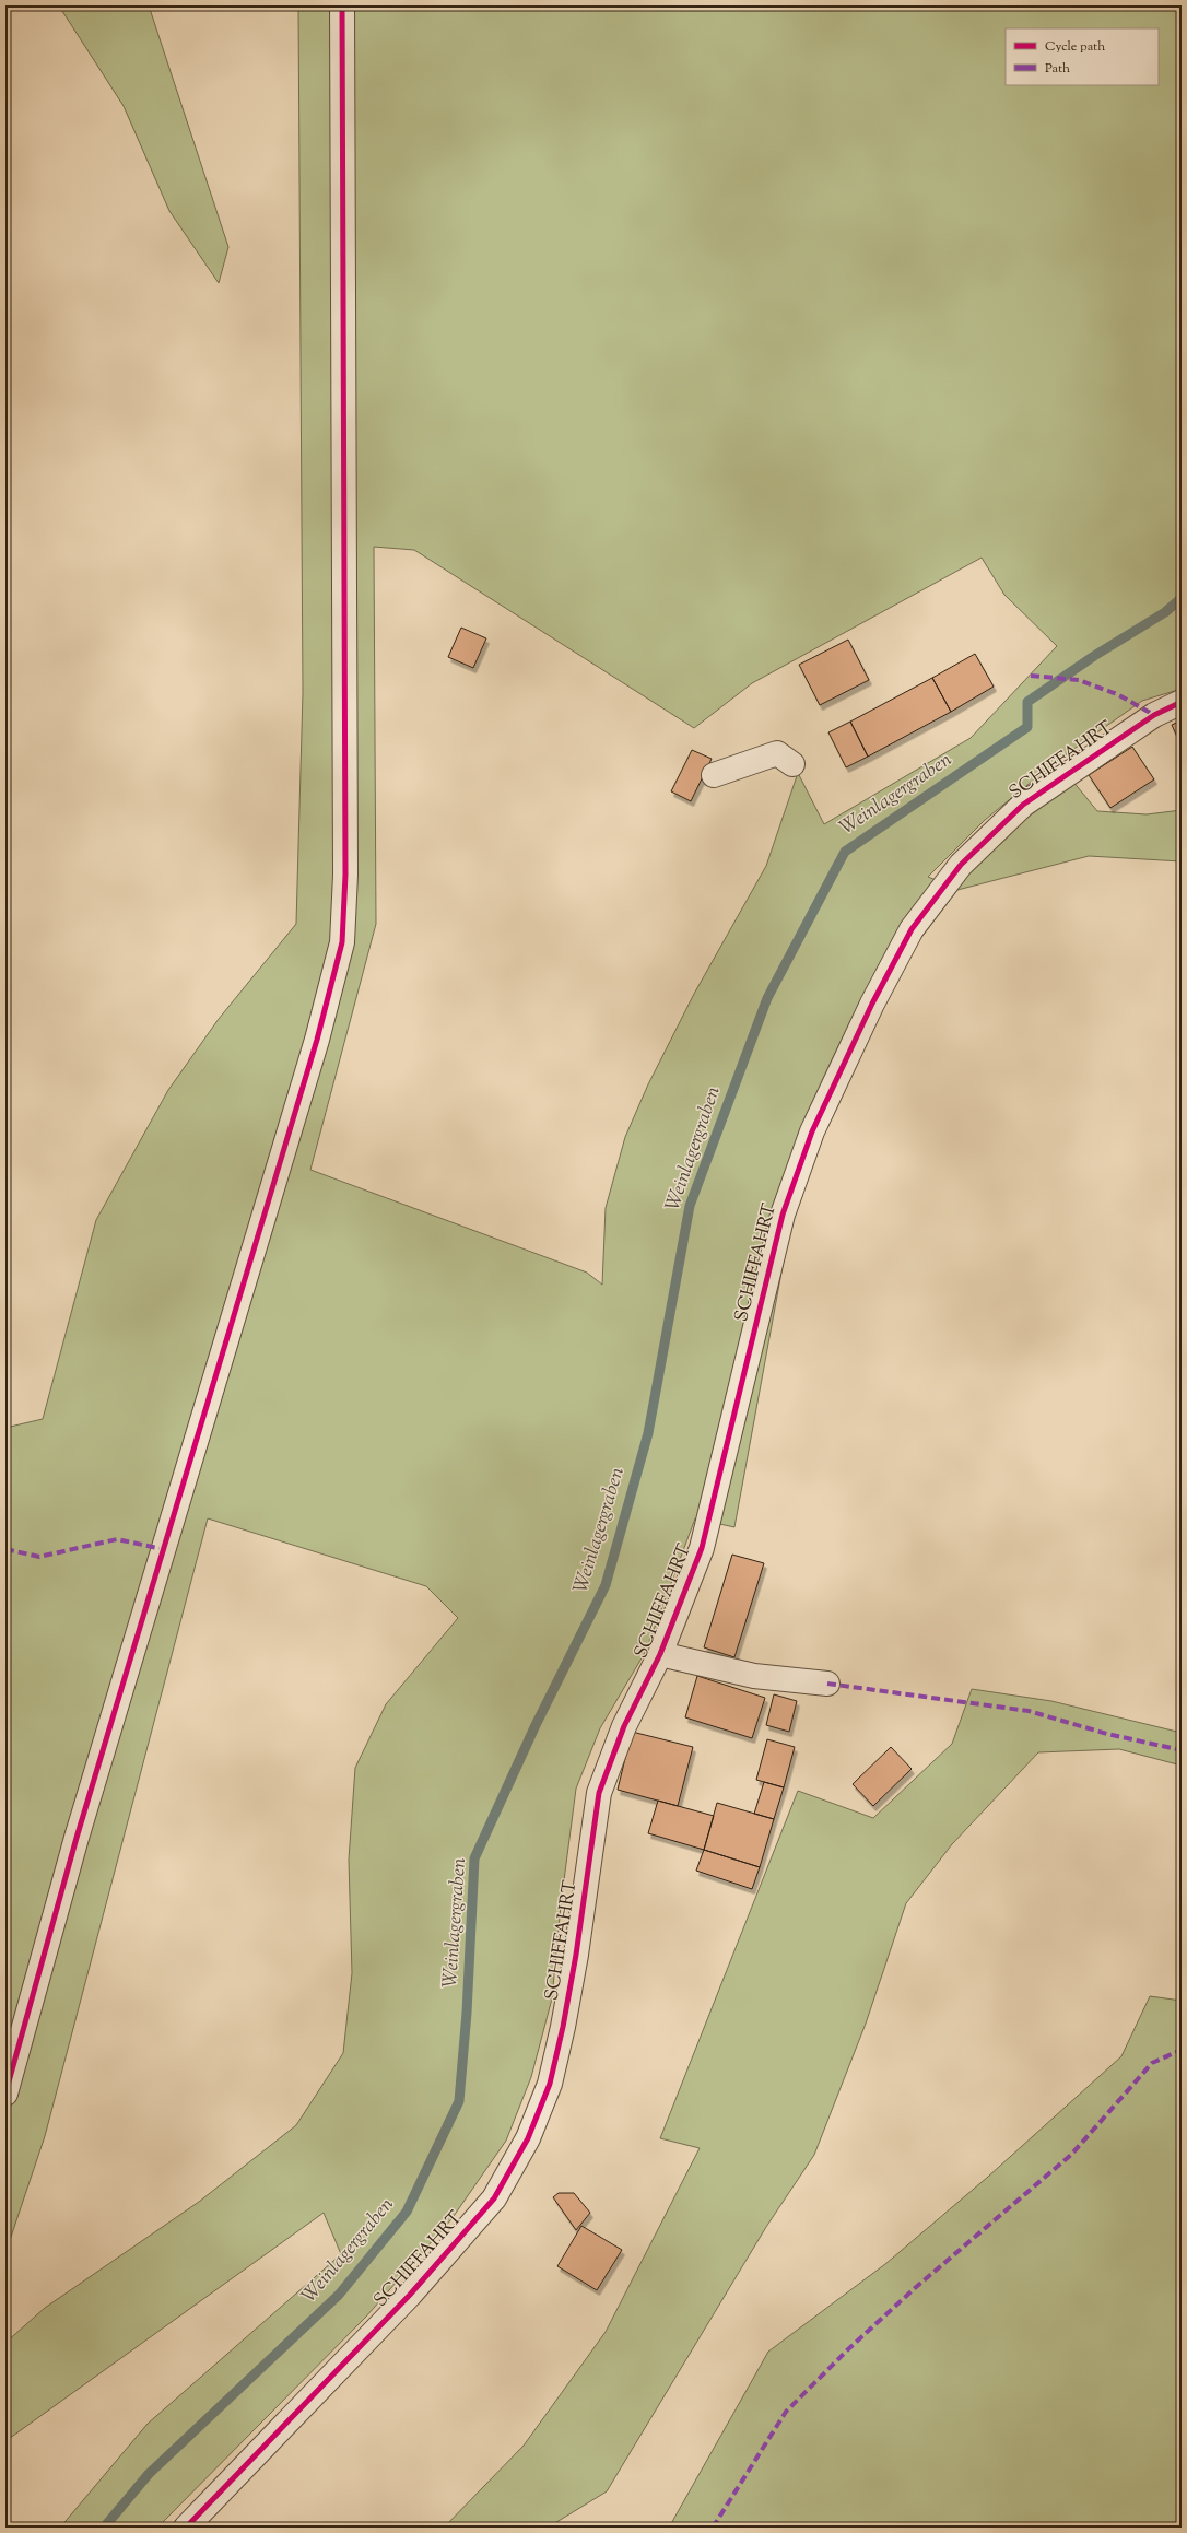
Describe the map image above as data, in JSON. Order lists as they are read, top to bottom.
{
  "streets": {
    "street": ["SCHIFFAHRT"]
  },
  "water": ["Weinlagergraben"],
  "legend": ["Cycle path", "Path"]
}
